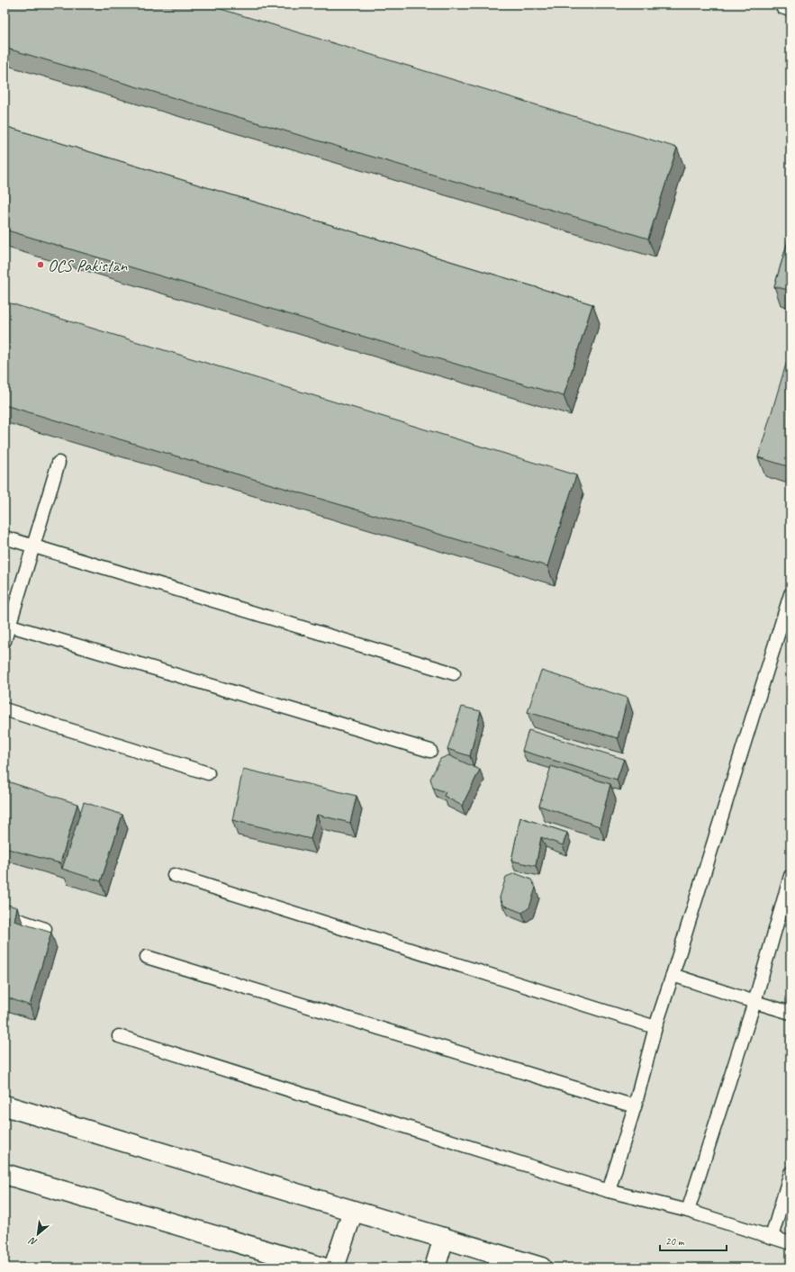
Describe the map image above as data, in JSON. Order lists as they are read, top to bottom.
{
  "places": ["OCS Pakistan"],
  "scale_bar": "20 m",
  "north": "bottom left"
}
